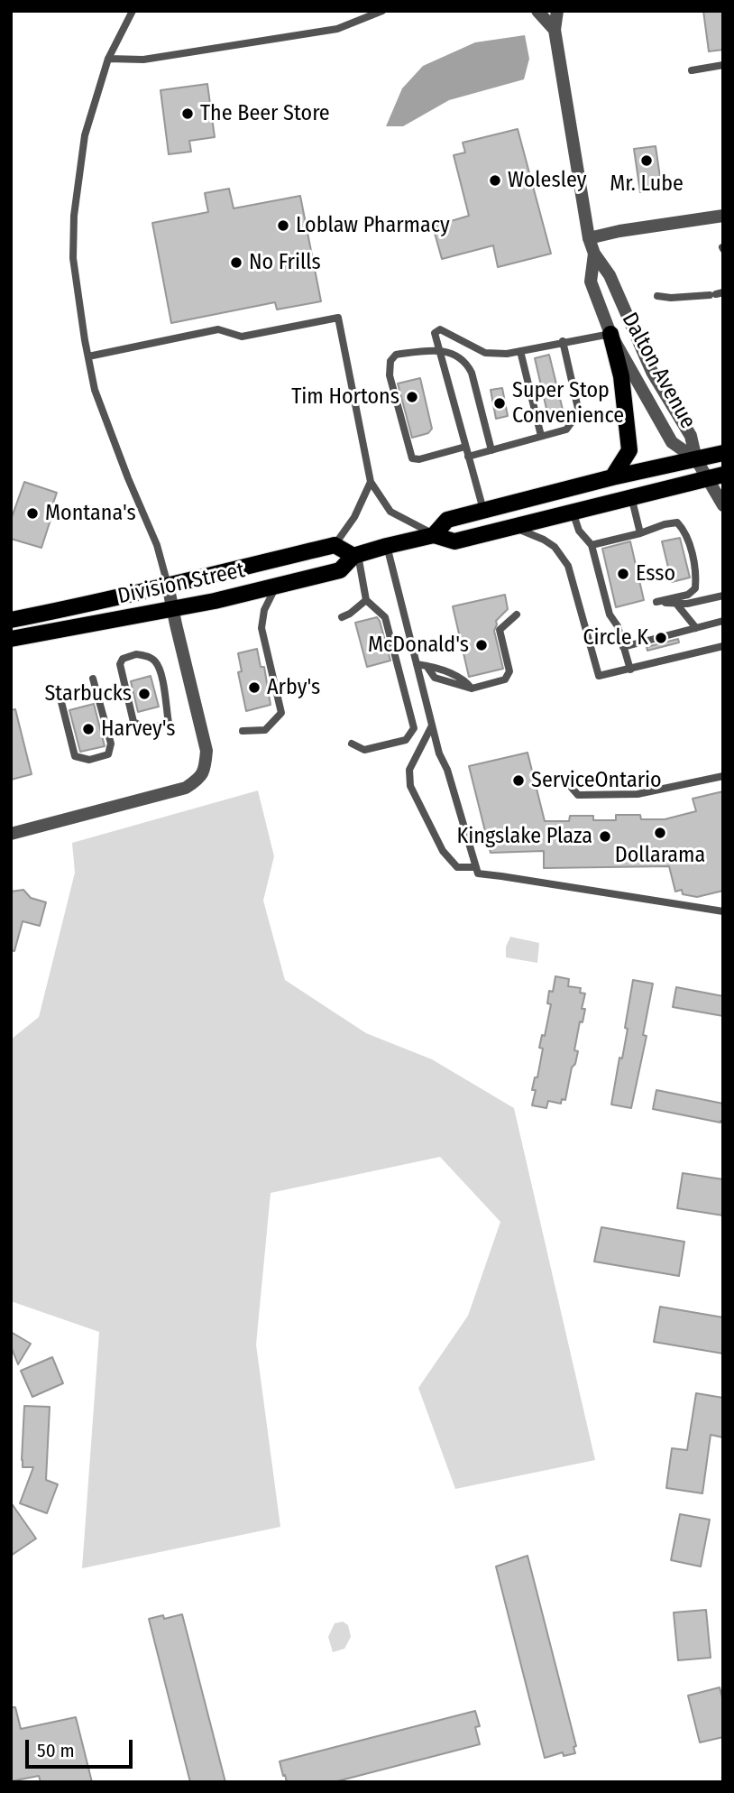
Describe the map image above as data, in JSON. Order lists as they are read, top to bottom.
{
  "streets": {
    "main road": ["Division Street"],
    "street": ["Dalton Avenue"]
  },
  "crossings": [
    ["Dalton Avenue", "Division Street"]
  ],
  "places": [
    "The Beer Store",
    "Mr. Lube",
    "Wolesley",
    "Loblaw Pharmacy",
    "No Frills",
    "Tim Hortons",
    "Super Stop Convenience",
    "Montana's",
    "Esso",
    "Circle K",
    "McDonald's",
    "Arby's",
    "Starbucks",
    "Harvey's",
    "ServiceOntario",
    "Dollarama",
    "Kingslake Plaza"
  ],
  "scale_bar": "50 m"
}
